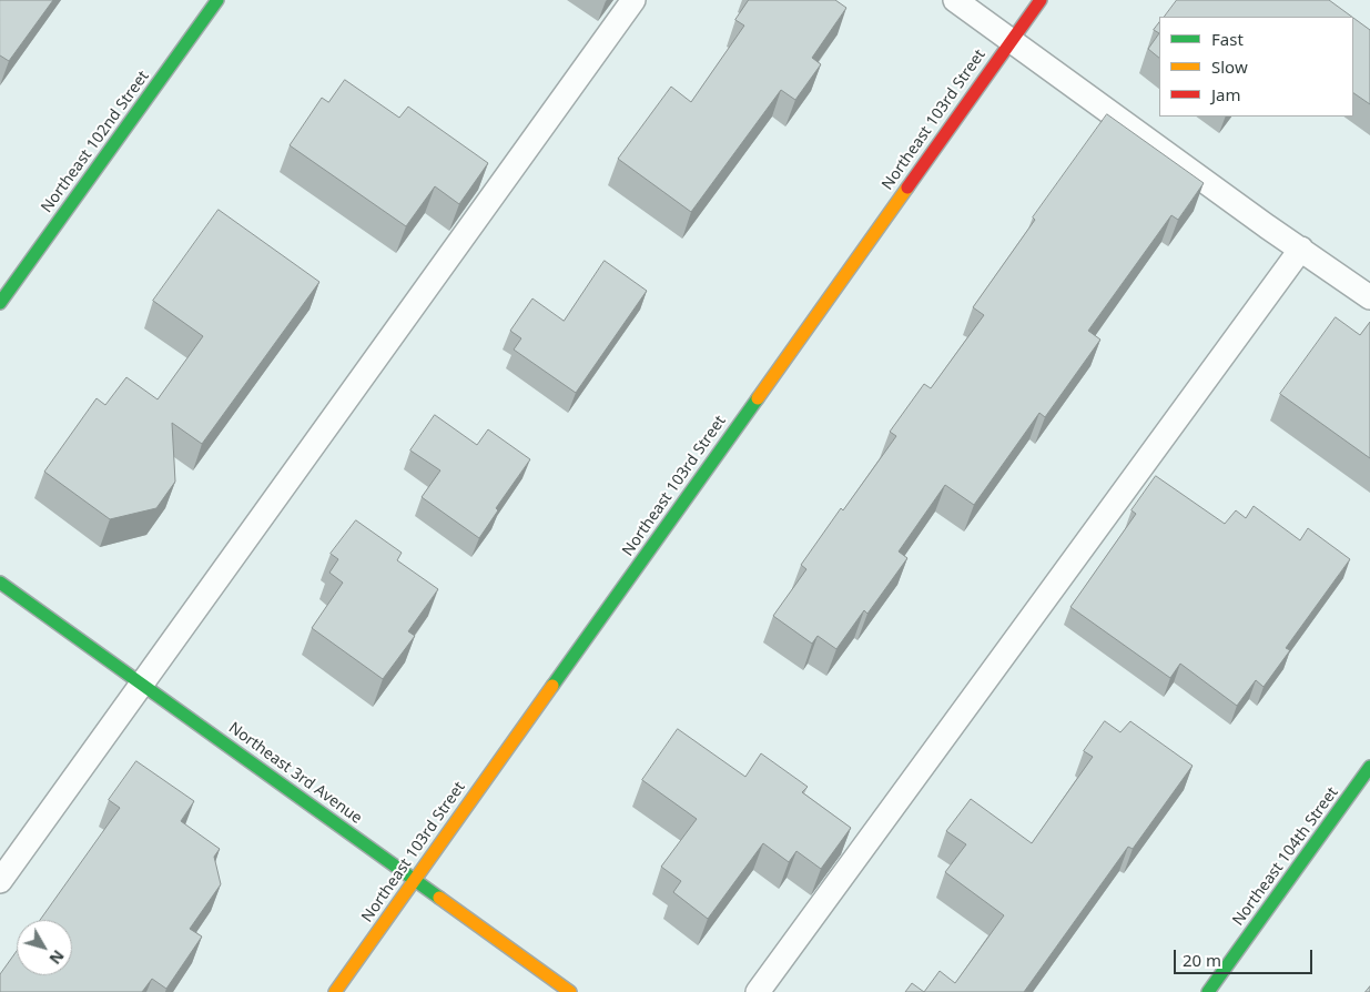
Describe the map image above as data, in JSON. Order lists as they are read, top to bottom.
{
  "streets": {
    "street": [
      "Northeast 103rd Street",
      "Northeast 102nd Street",
      "Northeast 3rd Avenue",
      "Northeast 104th Street"
    ]
  },
  "crossings": [
    ["Northeast 103rd Street", "Northeast 3rd Avenue"]
  ],
  "legend": ["Fast", "Slow", "Jam"],
  "scale_bar": "20 m",
  "north": "bottom right"
}
